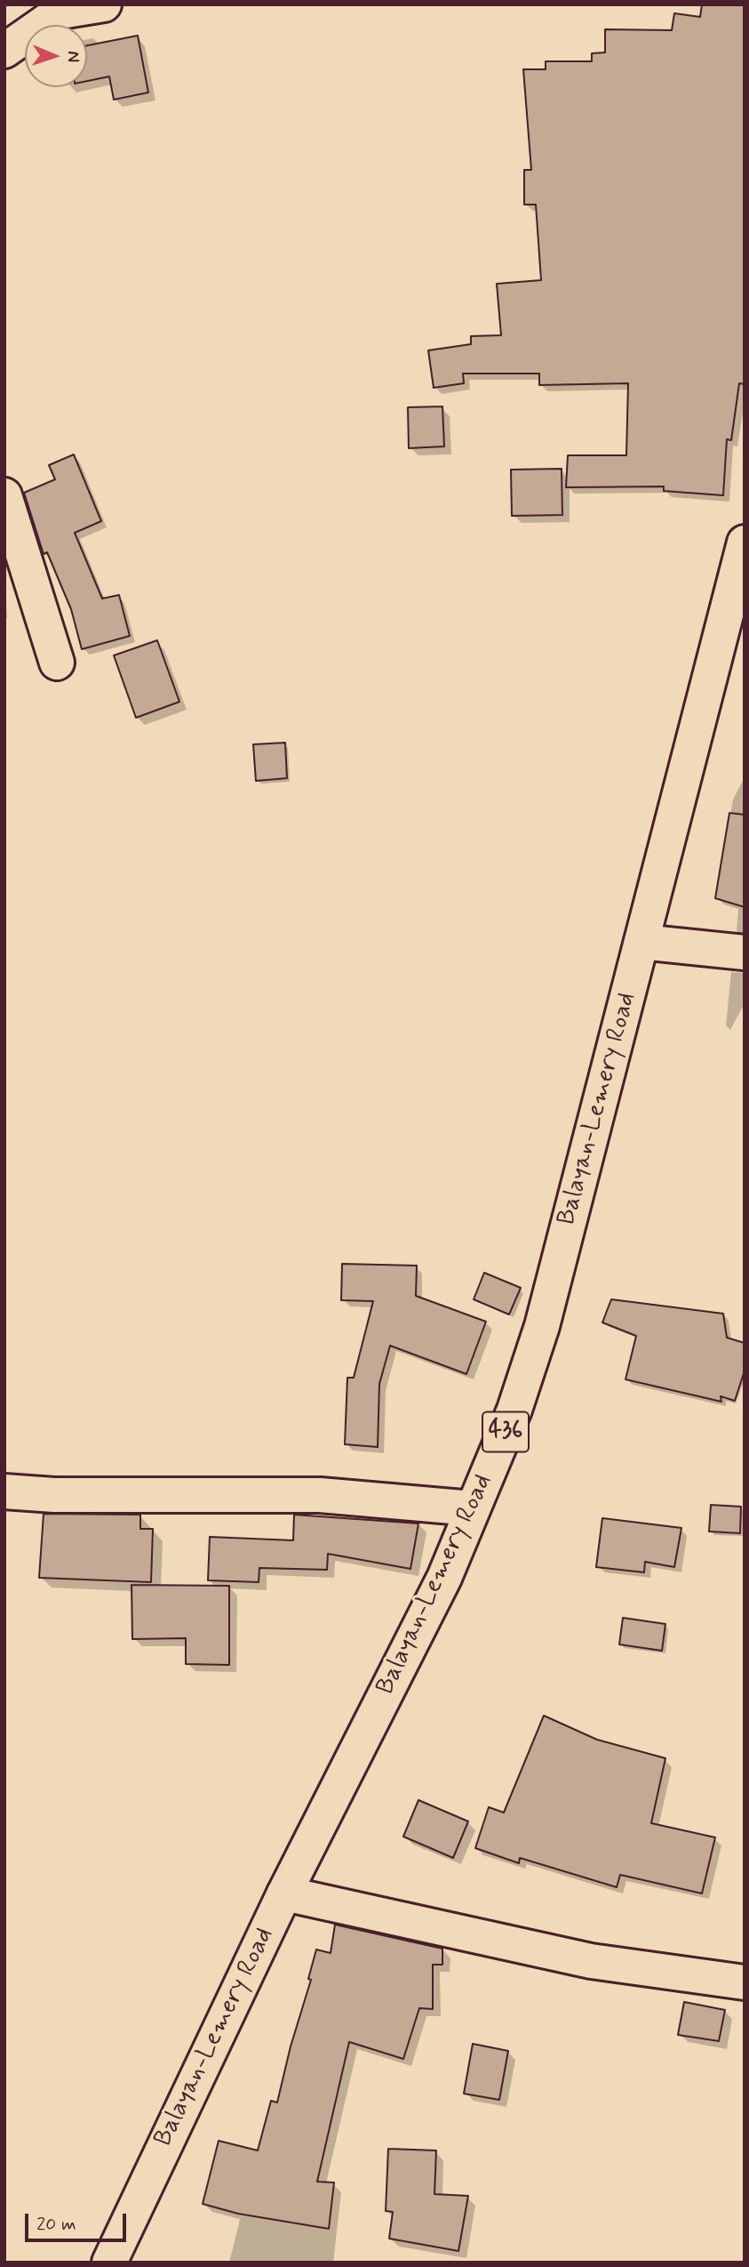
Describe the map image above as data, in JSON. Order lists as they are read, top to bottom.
{
  "streets": {
    "main road": ["Balayan-Lemery Road", "436"]
  },
  "scale_bar": "20 m",
  "north": "right"
}
